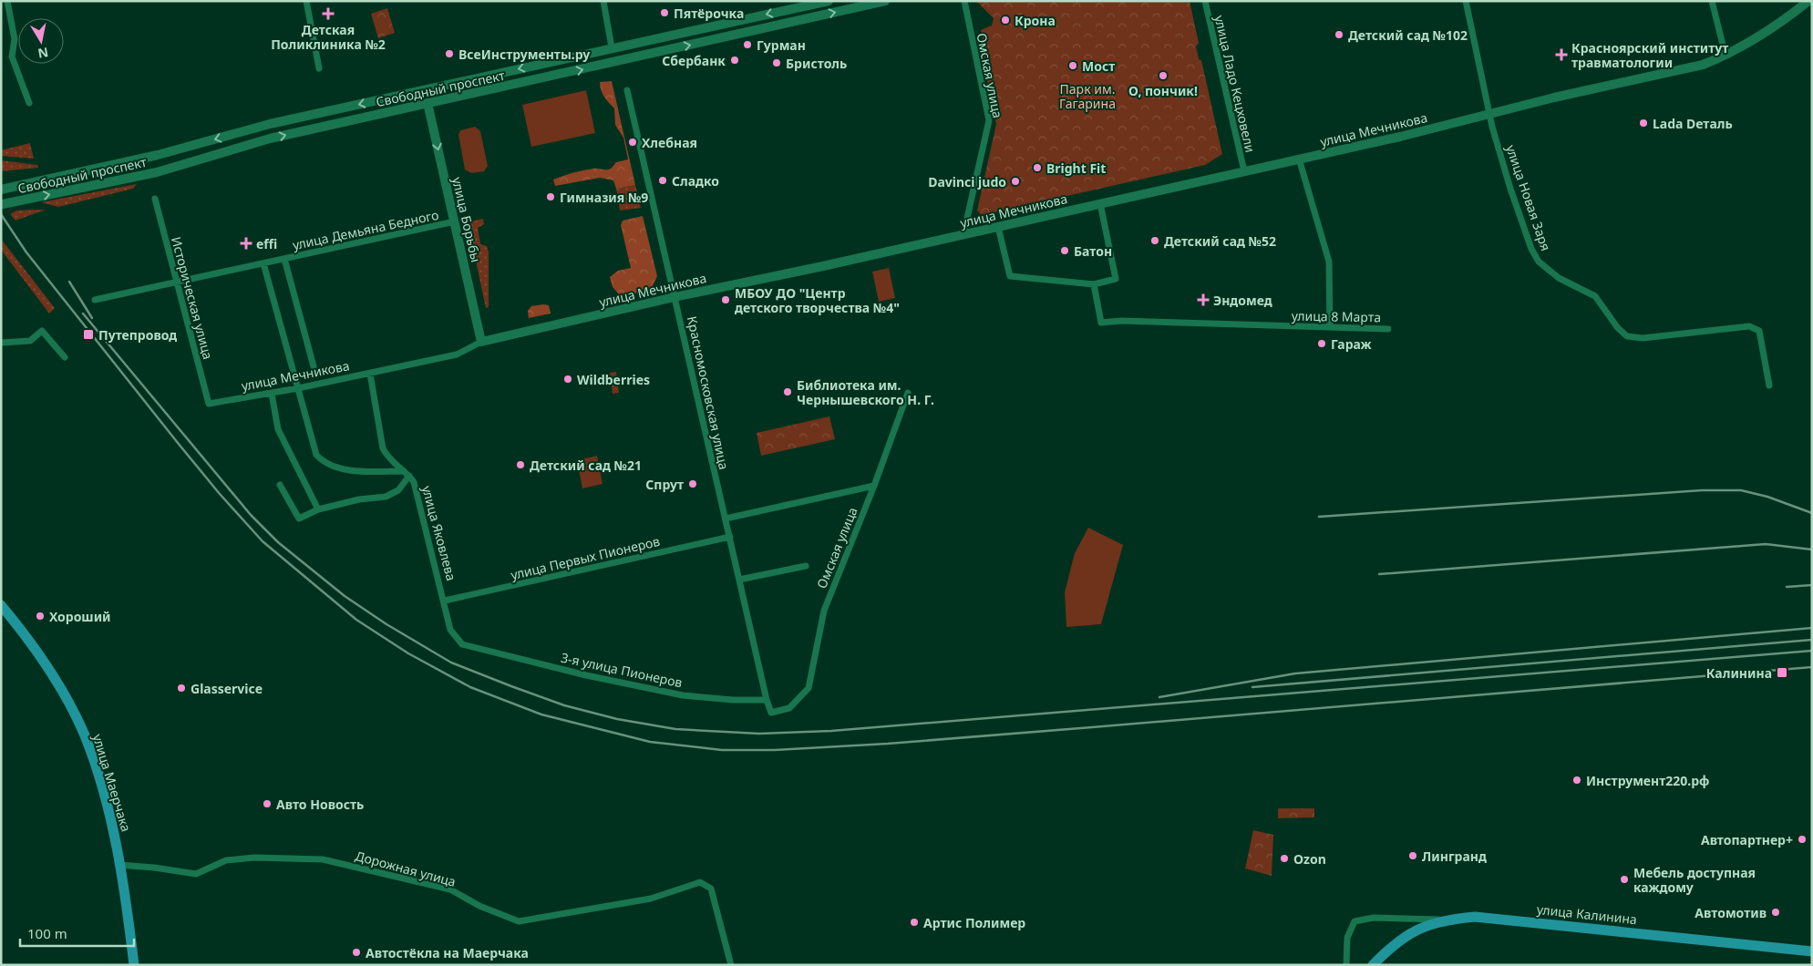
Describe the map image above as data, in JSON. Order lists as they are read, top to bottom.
{
  "streets": {
    "main road": [
      "Свободный проспект",
      "улица Мечникова",
      "улица Борьбы",
      "улица Маерчака",
      "улица Калинина"
    ],
    "street": [
      "Омская улица",
      "улица Ладо Кецховели",
      "улица Новая Заря",
      "улица Демьяна Бедного",
      "Историческая улица",
      "улица 8 Марта",
      "Красномосковская улица",
      "улица Яковлева",
      "улица Первых Пионеров",
      "3-я улица Пионеров",
      "Дорожная улица"
    ]
  },
  "crossings": [
    ["Омская улица", "улица Мечникова"],
    ["Омская улица", "Красномосковская улица"],
    ["Омская улица", "3-я улица Пионеров"],
    ["улица Ладо Кецховели", "улица Мечникова"],
    ["Свободный проспект", "улица Борьбы"],
    ["улица Мечникова", "улица Новая Заря"],
    ["улица Мечникова", "улица Борьбы"],
    ["улица Мечникова", "Историческая улица"],
    ["улица Мечникова", "Красномосковская улица"],
    ["улица Мечникова", "улица Яковлева"],
    ["улица Борьбы", "улица Демьяна Бедного"],
    ["улица Демьяна Бедного", "Историческая улица"],
    ["Красномосковская улица", "улица Первых Пионеров"],
    ["Красномосковская улица", "3-я улица Пионеров"],
    ["улица Яковлева", "улица Первых Пионеров"],
    ["улица Яковлева", "3-я улица Пионеров"],
    ["улица Маерчака", "Дорожная улица"]
  ],
  "one_way": ["улица Борьбы"],
  "parks": ["Парк им. Гагарина"],
  "places": {
    "other": [
      "Пятёрочка",
      "Крона",
      "Детский сад №102",
      "Гурман",
      "ВсеИнструменты.ру",
      "Сбербанк",
      "Бристоль",
      "Мост",
      "О, пончик!",
      "Lada Dеталь",
      "Хлебная",
      "Bright Fit",
      "Сладко",
      "Davinci judo",
      "Гимназия №9",
      "Детский сад №52",
      "Батон",
      "МБОУ ДО \"Центр детского творчества №4\"",
      "Гараж",
      "Wildberries",
      "Библиотека им. Чернышевского Н. Г.",
      "Детский сад №21",
      "Спрут",
      "Хороший",
      "Glasservice",
      "Инструмент220.рф",
      "Авто Новость",
      "Автопартнер+",
      "Лингранд",
      "Ozon",
      "Мебель доступная каждому",
      "Автомотив",
      "Артис Полимер",
      "Автостёкла на Маерчака"
    ],
    "health": [
      "Детская Поликлиника №2",
      "Красноярский институт травматологии",
      "effi",
      "Эндомед"
    ],
    "transit": ["Путепровод", "Калинина"]
  },
  "scale_bar": "100 m",
  "north": "bottom"
}
